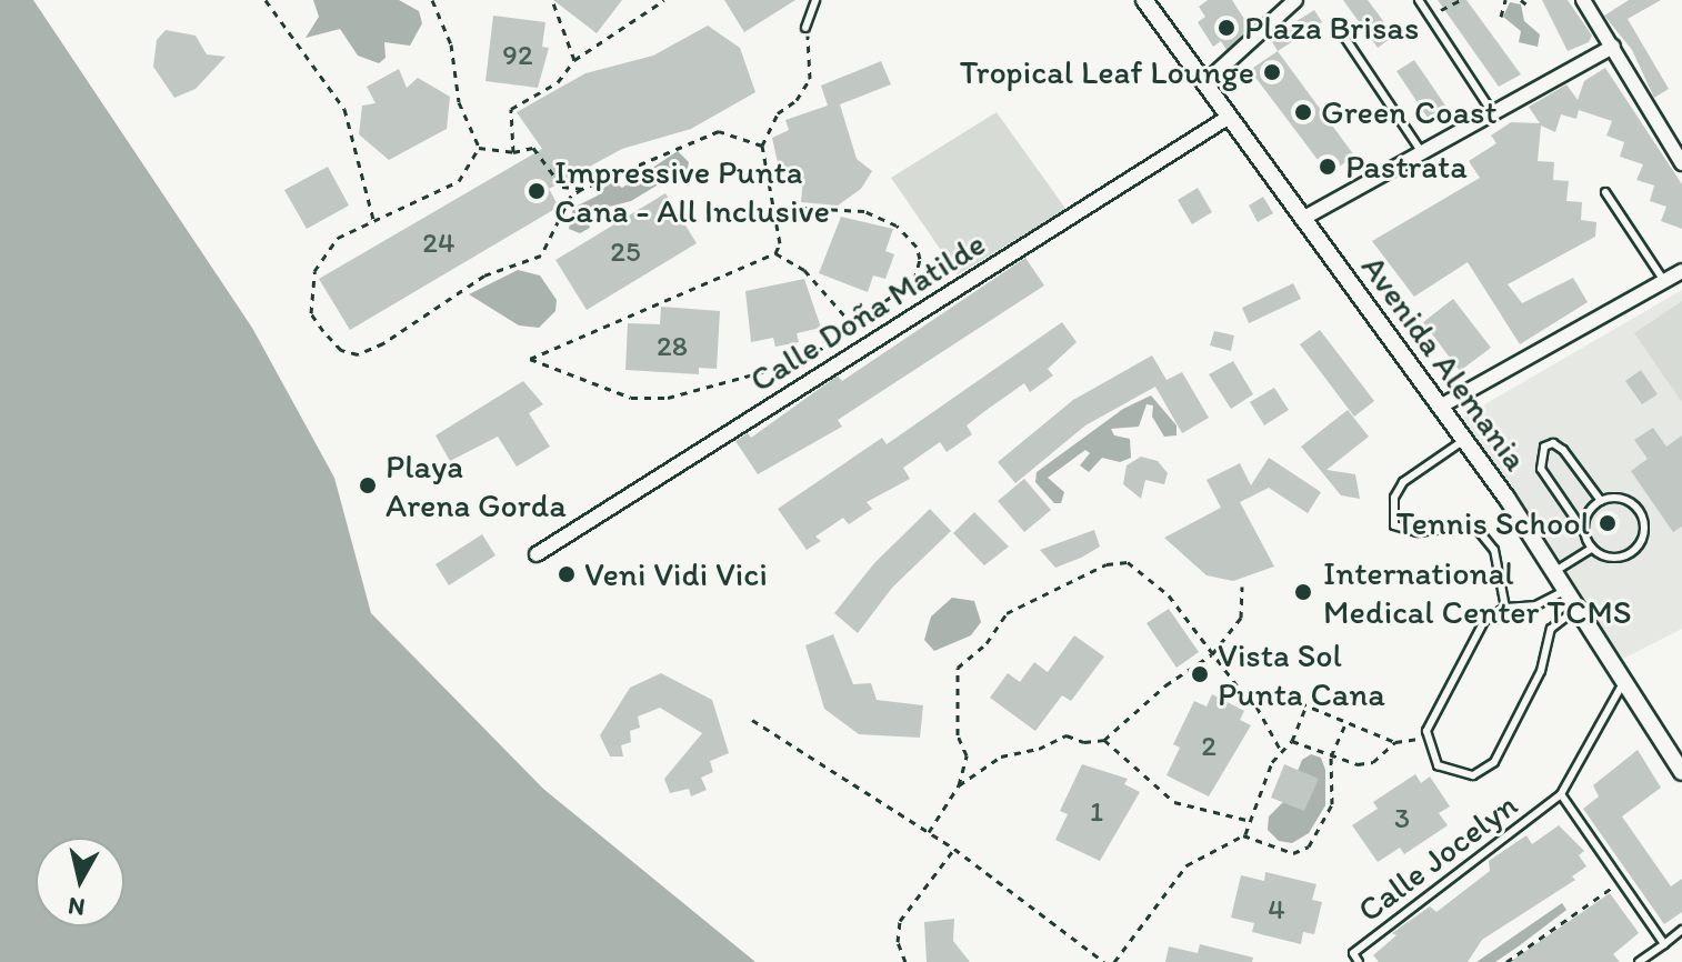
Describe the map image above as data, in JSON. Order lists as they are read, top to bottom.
{
  "streets": {
    "street": ["Calle Doña Matilde", "Avenida Alemania"],
    "lane": ["Calle Jocelyn"]
  },
  "crossings": [
    ["Calle Doña Matilde", "Avenida Alemania"],
    ["Avenida Alemania", "Calle Jocelyn"]
  ],
  "places": [
    "Plaza Brisas",
    "Tropical Leaf Lounge",
    "Green Coast",
    "Pastrata",
    "Impressive Punta Cana - All Inclusive",
    "Playa Arena Gorda",
    "Tennis School",
    "Veni Vidi Vici",
    "International Medical Center TCMS",
    "Vista Sol Punta Cana"
  ],
  "house_numbers": [
    "92",
    "24",
    "25",
    "28",
    "2",
    "1",
    "3",
    "4"
  ],
  "north": "bottom"
}
